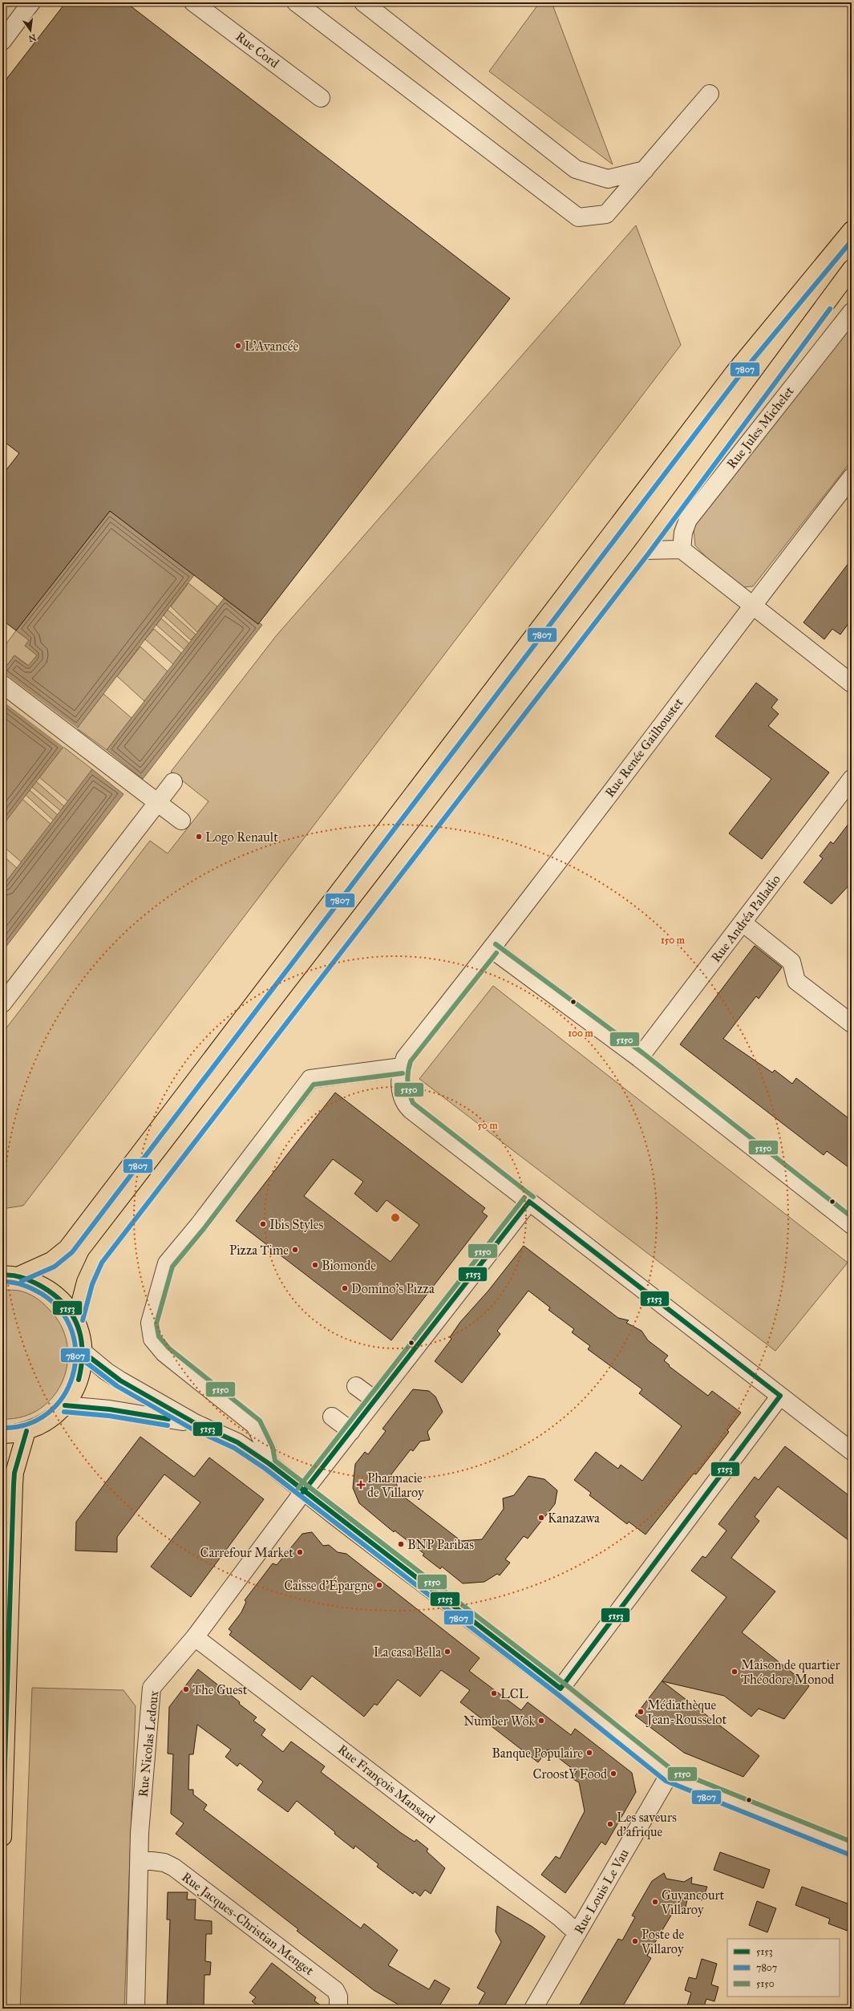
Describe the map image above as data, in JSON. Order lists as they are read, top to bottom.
{
  "streets": {
    "street": [
      "Rue Cord",
      "Rue Jules Michelet",
      "Rue Renée Gailhoustet",
      "Rue Andréa Palladio",
      "Rue Nicolas Ledoux",
      "Rue François Mansard",
      "Rue Louis Le Vau",
      "Rue Jacques-Christian Menget"
    ]
  },
  "crossings": [
    ["Rue Nicolas Ledoux", "Rue François Mansard"],
    ["Rue Nicolas Ledoux", "Rue Jacques-Christian Menget"],
    ["Rue François Mansard", "Rue Louis Le Vau"]
  ],
  "places": {
    "other": [
      "L'Avancée",
      "Logo Renault",
      "Ibis Styles",
      "Pizza Time",
      "Biomonde",
      "Domino's Pizza",
      "Kanazawa",
      "BNP Paribas",
      "Carrefour Market",
      "Caisse d'Épargne",
      "La casa Bella",
      "Maison de quartier Théodore Monod",
      "The Guest",
      "LCL",
      "Médiathèque Jean-Rousselot",
      "Number Wok",
      "Banque Populaire",
      "CroostY Food",
      "Les saveurs d'afrique",
      "Guyancourt Villaroy",
      "Poste de Villaroy"
    ],
    "health": ["Pharmacie de Villaroy"]
  },
  "lines": ["transit line 7807", "transit line 5150", "transit line 5153"],
  "legend": ["5153", "7807", "5150"],
  "north": "bottom",
  "rings": ["150 m", "100 m", "50 m"]
}
